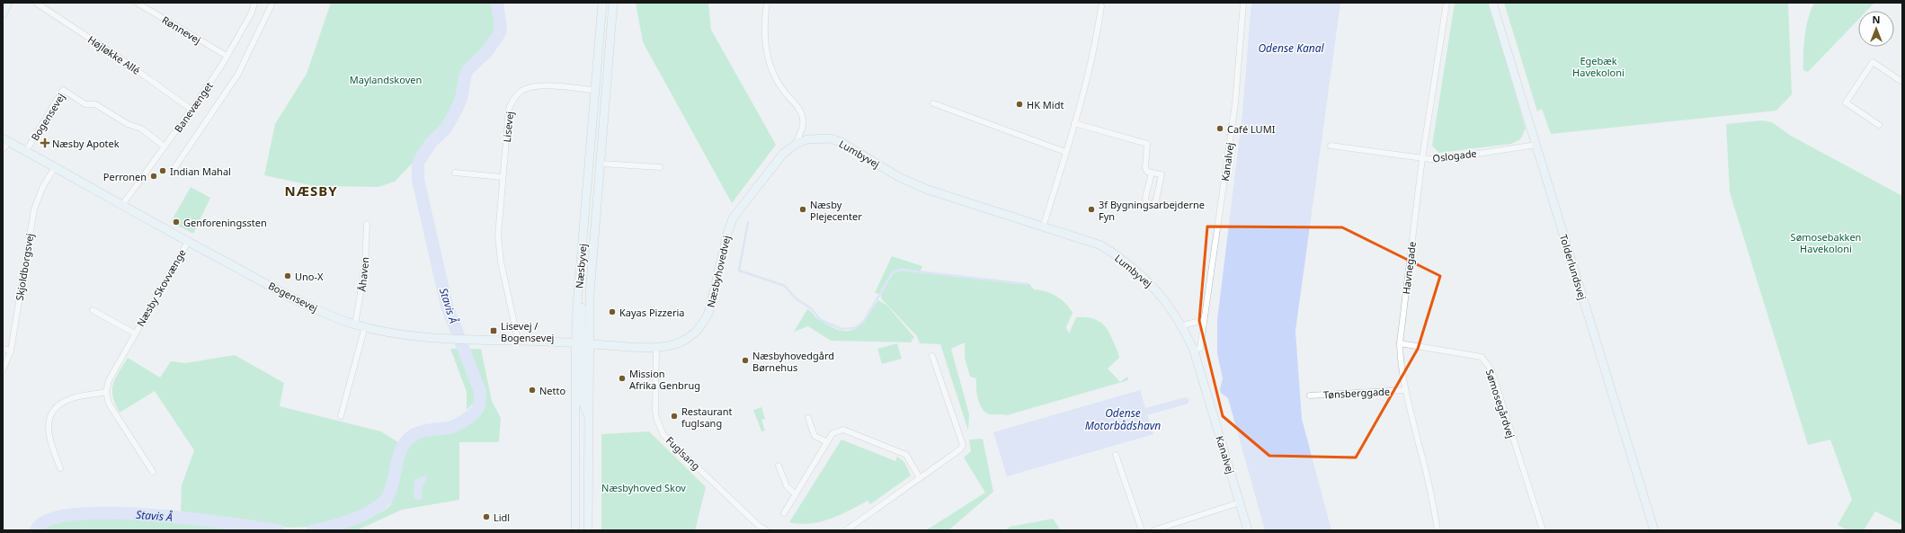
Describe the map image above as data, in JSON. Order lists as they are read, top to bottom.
{
  "streets": {
    "street": [
      "Rønnevej",
      "Højløkke Allé",
      "Banevænget",
      "Bogensevej",
      "Lisevej",
      "Lumbyvej",
      "Oslogade",
      "Kanalvej",
      "Næsbyvej",
      "Skjoldborgsvej",
      "Tolderlundsvej",
      "Havnegade",
      "Næsbyhovedvej",
      "Åhaven",
      "Næsby Skovvænge",
      "Tønsberggade",
      "Sømosegårdvej",
      "Fuglsang"
    ]
  },
  "crossings": [
    ["Rønnevej", "Banevænget"],
    ["Højløkke Allé", "Banevænget"],
    ["Banevænget", "Bogensevej"],
    ["Bogensevej", "Lisevej"],
    ["Bogensevej", "Næsbyvej"],
    ["Bogensevej", "Skjoldborgsvej"],
    ["Bogensevej", "Næsbyhovedvej"],
    ["Bogensevej", "Åhaven"],
    ["Bogensevej", "Næsby Skovvænge"],
    ["Lisevej", "Næsbyvej"],
    ["Lumbyvej", "Kanalvej"],
    ["Lumbyvej", "Næsbyhovedvej"],
    ["Oslogade", "Tolderlundsvej"],
    ["Oslogade", "Havnegade"],
    ["Næsbyvej", "Næsbyhovedvej"],
    ["Havnegade", "Tønsberggade"],
    ["Havnegade", "Sømosegårdvej"],
    ["Næsbyhovedvej", "Fuglsang"]
  ],
  "districts": ["NÆSBY"],
  "water": ["Odense Kanal", "Stavis Å", "Odense Motorbådshavn"],
  "parks": [
    "Egebæk Havekoloni",
    "Maylandskoven",
    "Sømosebakken Havekoloni",
    "Næsbyhoved Skov"
  ],
  "places": {
    "other": [
      "HK Midt",
      "Café LUMI",
      "Indian Mahal",
      "Perronen",
      "Næsby Plejecenter",
      "3f Bygningsarbejderne Fyn",
      "Genforeningssten",
      "Uno-X",
      "Kayas Pizzeria",
      "Næsbyhovedgård Børnehus",
      "Mission Afrika Genbrug",
      "Netto",
      "Restaurant fuglsang",
      "Lidl"
    ],
    "health": ["Næsby Apotek"],
    "transit": ["Lisevej / Bogensevej"]
  },
  "north": "top"
}
